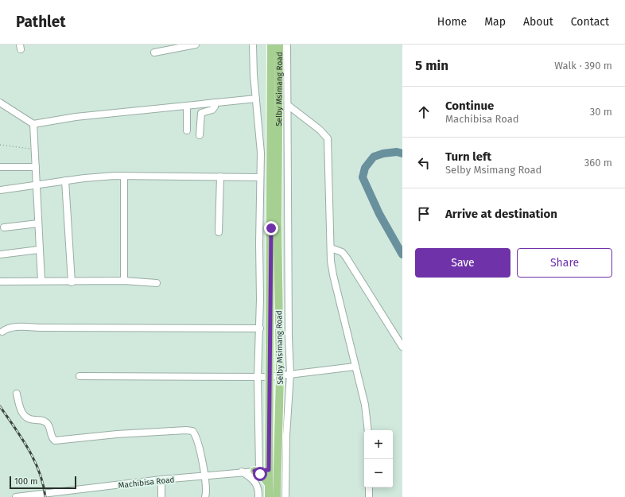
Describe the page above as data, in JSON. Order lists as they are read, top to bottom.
{
  "streets": {
    "main road": ["Selby Msimang Road"],
    "street": ["Machibisa Road"]
  },
  "crossings": [
    ["Selby Msimang Road", "Machibisa Road"]
  ],
  "scale_bar": "100 m",
  "page": {
    "header": "Pathlet",
    "nav": [
      "Home",
      "Map",
      "About",
      "Contact"
    ],
    "heading": ["5 min", "Walk · 390 m"],
    "list": [
      ["Continue", "Machibisa Road", "30 m"],
      ["Turn left", "Selby Msimang Road", "360 m"],
      "Arrive at destination"
    ],
    "buttons": ["Save", "Share"],
    "map_buttons": ["+", "−"],
    "scale": "100 m"
  }
}
